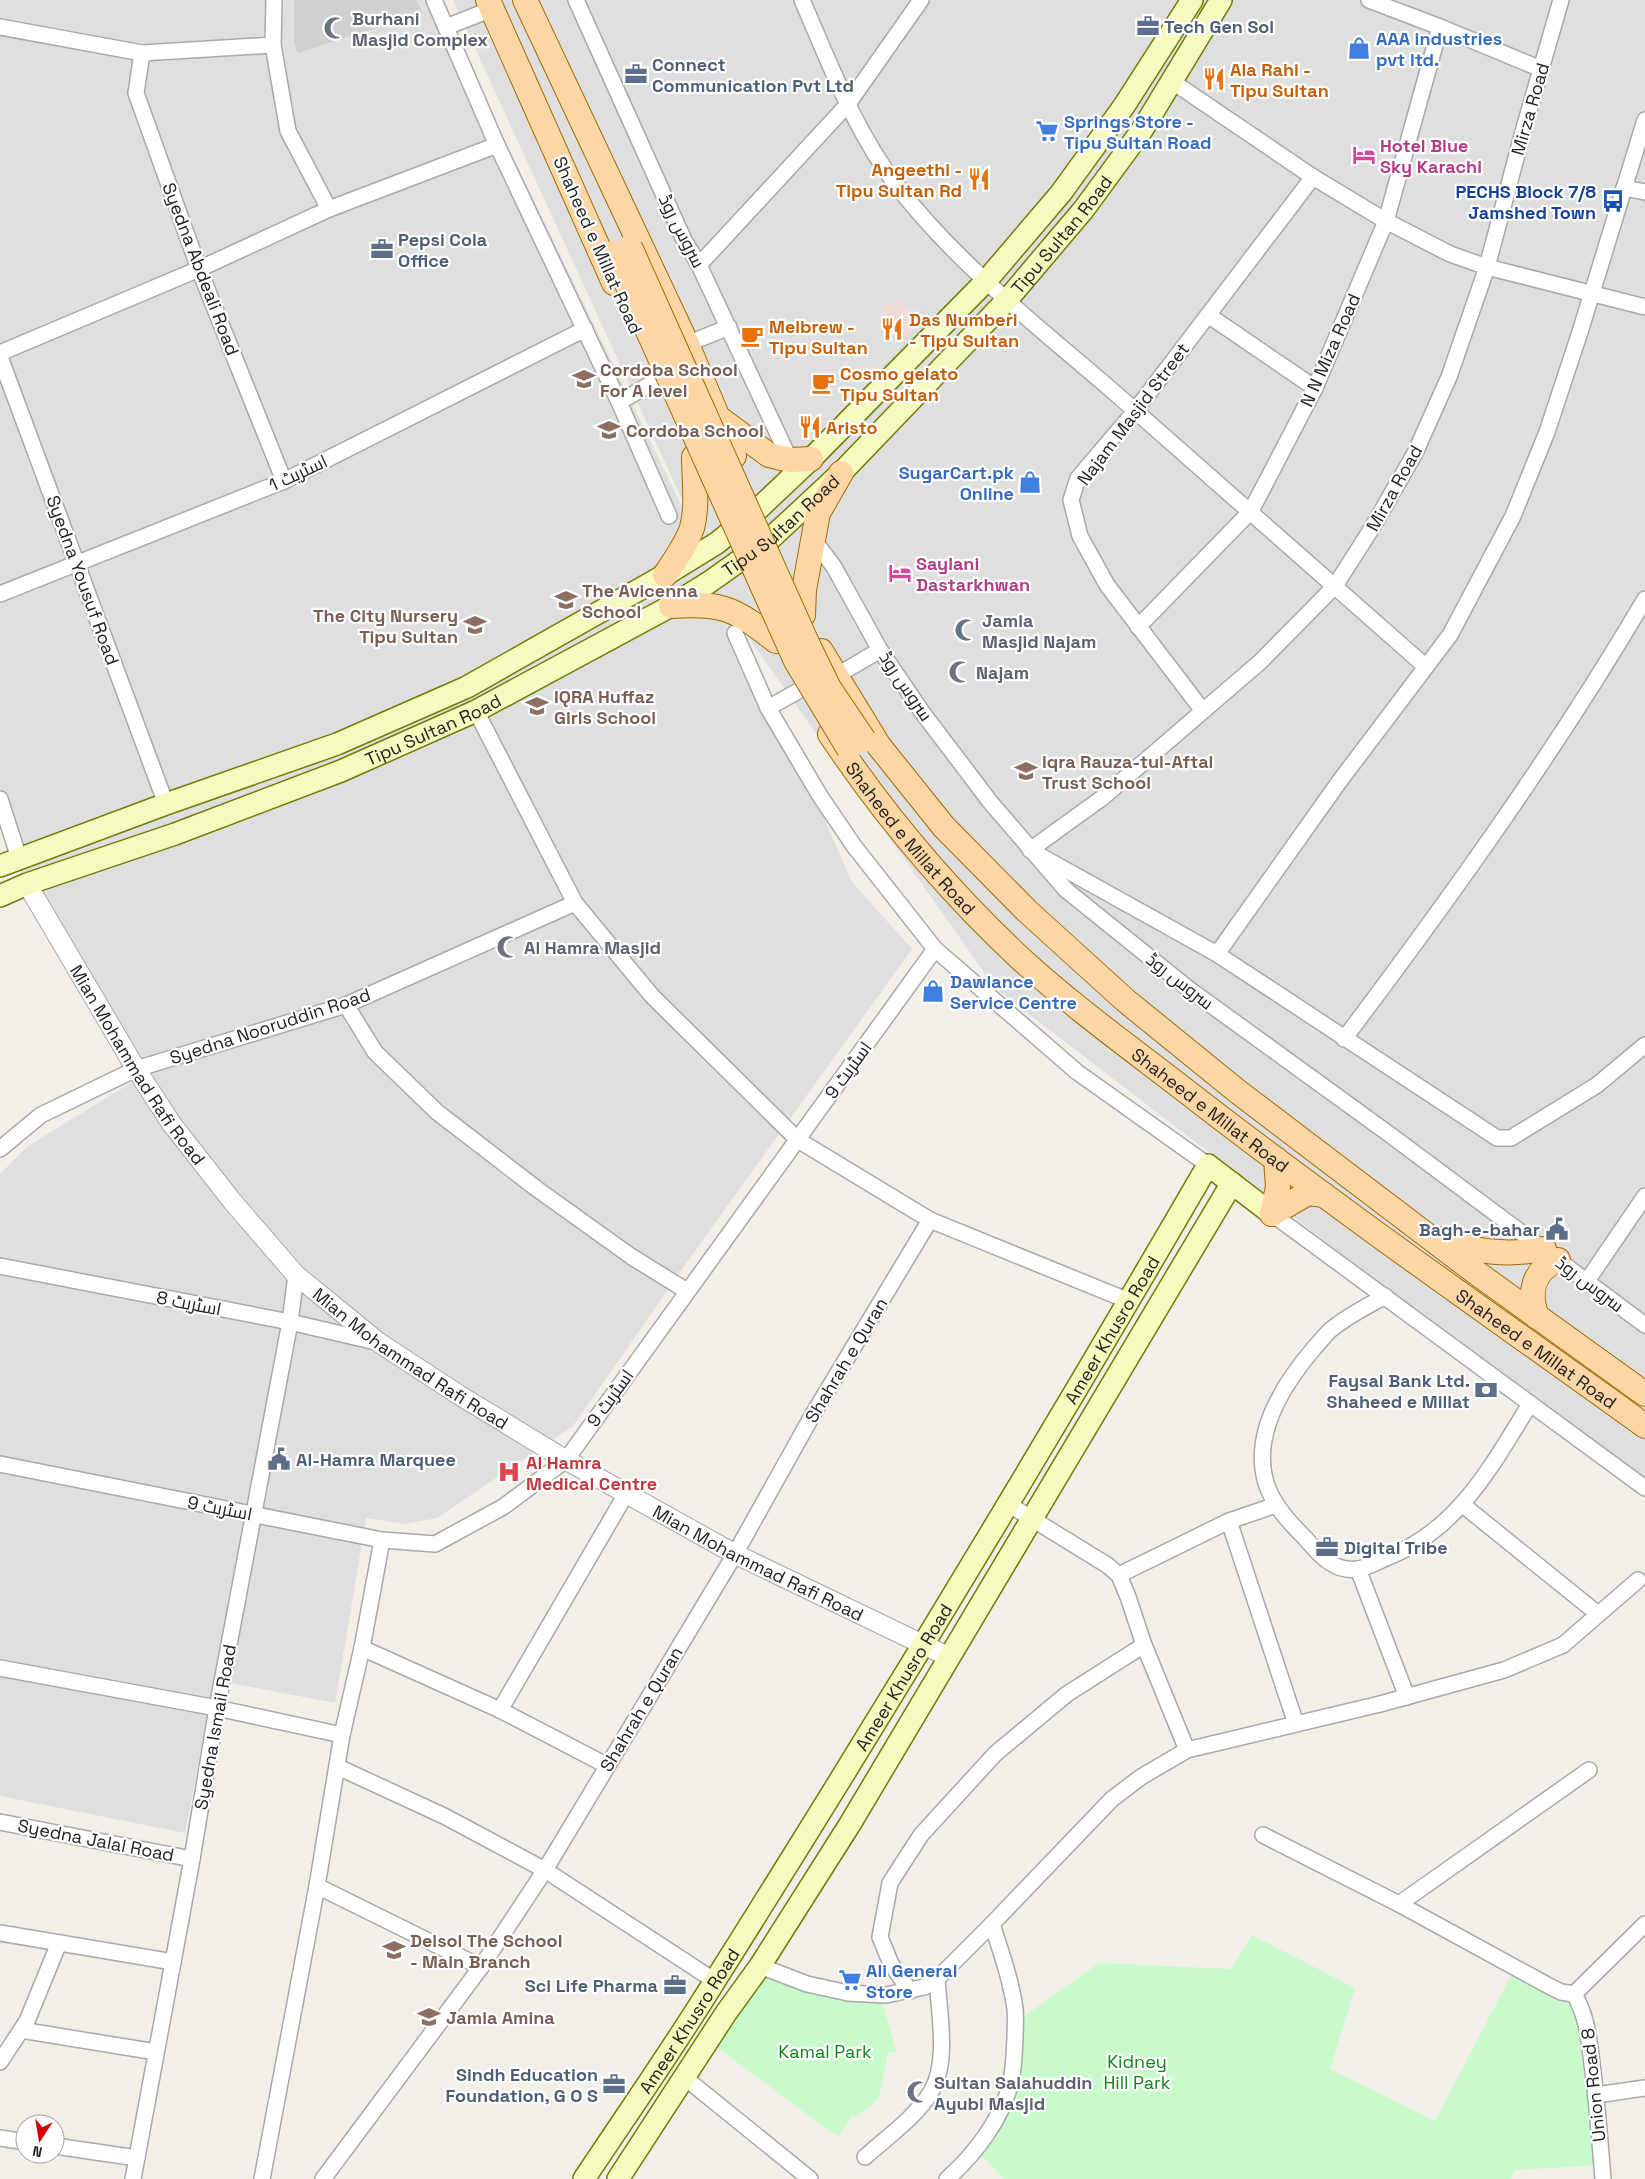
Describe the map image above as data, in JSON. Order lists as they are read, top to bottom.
{
  "streets": {
    "main road": ["Tipu Sultan Road", "Shaheed e Millat Road", "Ameer Khusro Road"],
    "street": [
      "Mirza Road",
      "سروس روڈ",
      "Syedna Abdeali Road",
      "N N Miza Road",
      "Najam Masjid Street",
      "اسٹریٹ 1",
      "Syedna Yousuf Road",
      "Syedna Nooruddin Road",
      "Mian Mohammad Rafi Road",
      "اسٹریٹ 9",
      "اسٹریٹ 8",
      "Shahrah e Quran",
      "Syedna Ismail Road",
      "Syedna Jalal Road",
      "Union Road 8"
    ]
  },
  "crossings": [
    ["Mirza Road", "سروس روڈ"],
    ["Mirza Road", "Najam Masjid Street"],
    ["سروس روڈ", "Tipu Sultan Road"],
    ["Tipu Sultan Road", "Shaheed e Millat Road"],
    ["Tipu Sultan Road", "Syedna Yousuf Road"],
    ["Tipu Sultan Road", "Mian Mohammad Rafi Road"],
    ["Syedna Abdeali Road", "اسٹریٹ 1"],
    ["N N Miza Road", "Najam Masjid Street"],
    ["اسٹریٹ 1", "Syedna Yousuf Road"],
    ["Syedna Nooruddin Road", "Mian Mohammad Rafi Road"],
    ["Mian Mohammad Rafi Road", "اسٹریٹ 9"],
    ["Mian Mohammad Rafi Road", "اسٹریٹ 8"],
    ["Mian Mohammad Rafi Road", "Ameer Khusro Road"],
    ["Mian Mohammad Rafi Road", "Shahrah e Quran"],
    ["Mian Mohammad Rafi Road", "Syedna Ismail Road"],
    ["اسٹریٹ 9", "Syedna Ismail Road"],
    ["اسٹریٹ 8", "Syedna Ismail Road"],
    ["Syedna Ismail Road", "Syedna Jalal Road"]
  ],
  "parks": ["Kamal Park", "Kidney Hill Park"],
  "places": {
    "office": [
      "Tech Gen Sol",
      "Connect Communication Pvt Ltd",
      "Pepsi Cola Office",
      "Digital Tribe",
      "Sci Life Pharma",
      "Sindh Education Foundation, G O S"
    ],
    "mosque": [
      "Burhani Masjid Complex",
      "Jamia Masjid Najam",
      "Najam",
      "Al Hamra Masjid",
      "Sultan Salahuddin Ayubi Masjid"
    ],
    "shop": ["AAA industries pvt ltd.", "SugarCart.pk Online", "Dawlance Service Centre"],
    "restaurant": [
      "Ala Rahi - Tipu Sultan",
      "Angeethi - Tipu Sultan Rd",
      "Das Numberi - Tipu Sultan",
      "Aristo"
    ],
    "supermarket": ["Springs Store - Tipu Sultan Road", "Ali General Store"],
    "hotel": ["Hotel Blue Sky Karachi", "Saylani Dastarkhwan"],
    "bus stop": ["PECHS Block 7/8 Jamshed Town"],
    "cafe": ["Melbrew - Tipu Sultan", "Cosmo gelato Tipu Sultan"],
    "school or university": [
      "Cordoba School For A level",
      "Cordoba School",
      "The Avicenna School",
      "The City Nursery Tipu Sultan",
      "IQRA Huffaz Girls School",
      "Iqra Rauza-tul-Aftal Trust School",
      "Delsol The School - Main Branch",
      "Jamia Amina"
    ],
    "public building": ["Bagh-e-bahar", "Al-Hamra Marquee"],
    "bank": ["Faysal Bank Ltd. Shaheed e Millat"],
    "hospital": ["Al Hamra Medical Centre"]
  },
  "north": "bottom"
}
